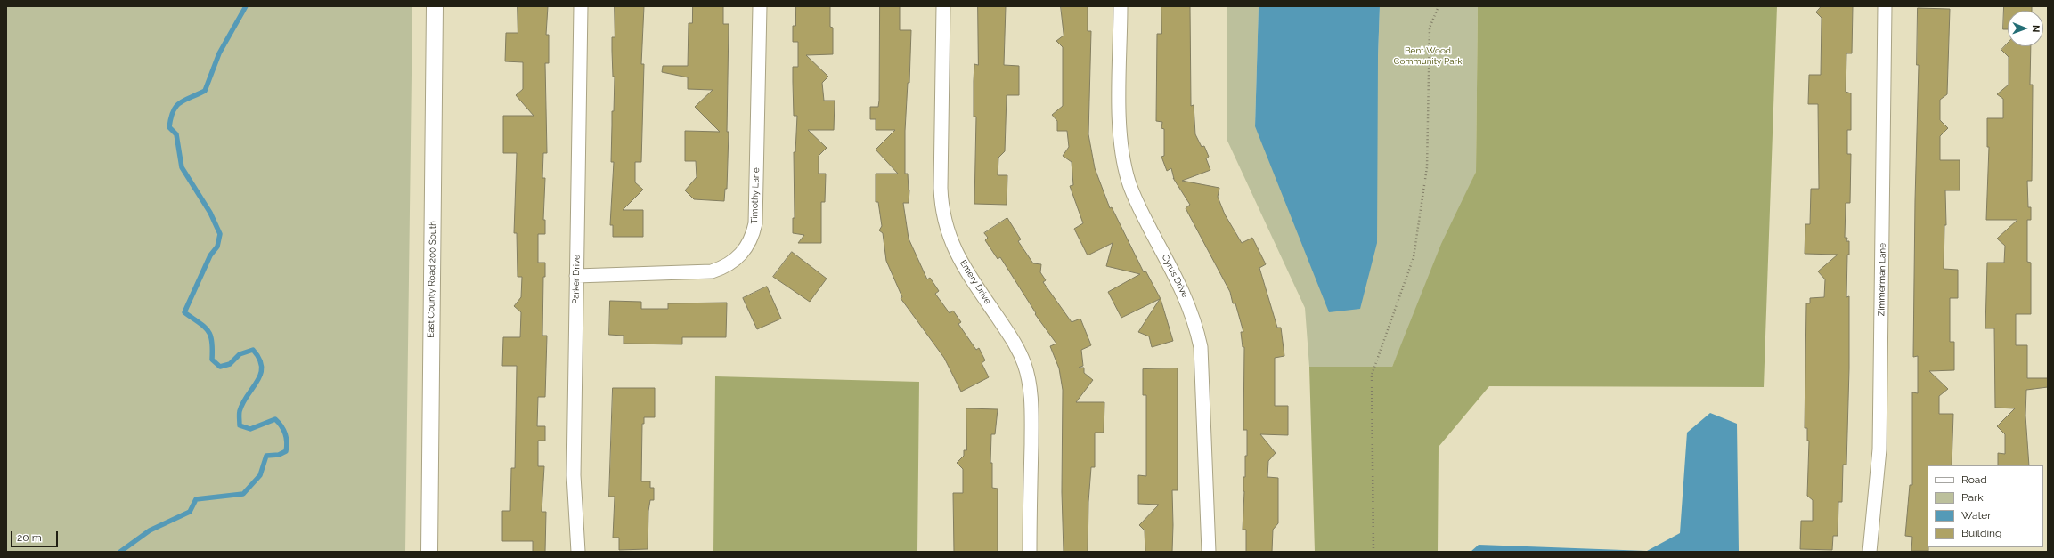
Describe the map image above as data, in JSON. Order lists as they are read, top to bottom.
{
  "streets": {
    "street": [
      "Timothy Lane",
      "Cyrus Drive",
      "East County Road 200 South",
      "Parker Drive",
      "Zimmerman Lane",
      "Emery Drive"
    ]
  },
  "crossings": [
    ["Timothy Lane", "Parker Drive"]
  ],
  "parks": ["Bent Wood Community Park"],
  "legend": [
    "Road",
    "Park",
    "Water",
    "Building"
  ],
  "scale_bar": "20 m",
  "north": "right"
}
